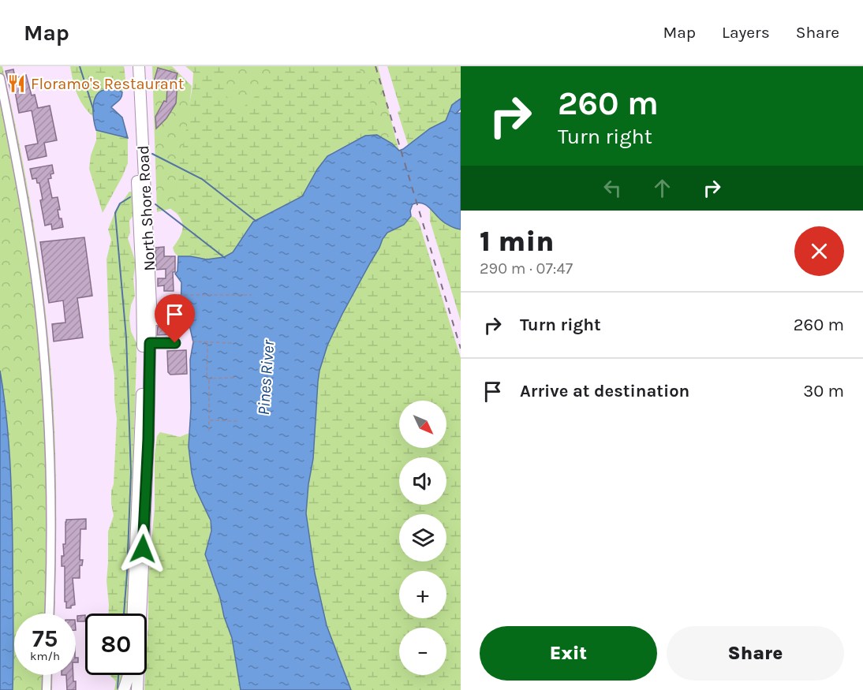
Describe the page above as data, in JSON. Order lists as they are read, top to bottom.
{
  "streets": {
    "highway": ["North Shore Road"]
  },
  "water": ["Pines River"],
  "places": {
    "restaurant": ["Floramo's Restaurant"]
  },
  "north": "bottom right",
  "page": {
    "header": "Map",
    "nav": ["Map", "Layers", "Share"],
    "turn": ["260 m", "Turn right"],
    "heading": ["1 min", "290 m · 07:47"],
    "list": [
      {
        "name": "Turn right",
        "value": "260 m"
      },
      {
        "name": "Arrive at destination",
        "value": "30 m"
      }
    ],
    "map_buttons": ["+", "−"],
    "speed": "75 km/h",
    "limit": "80",
    "buttons": ["Exit", "Share"]
  }
}
